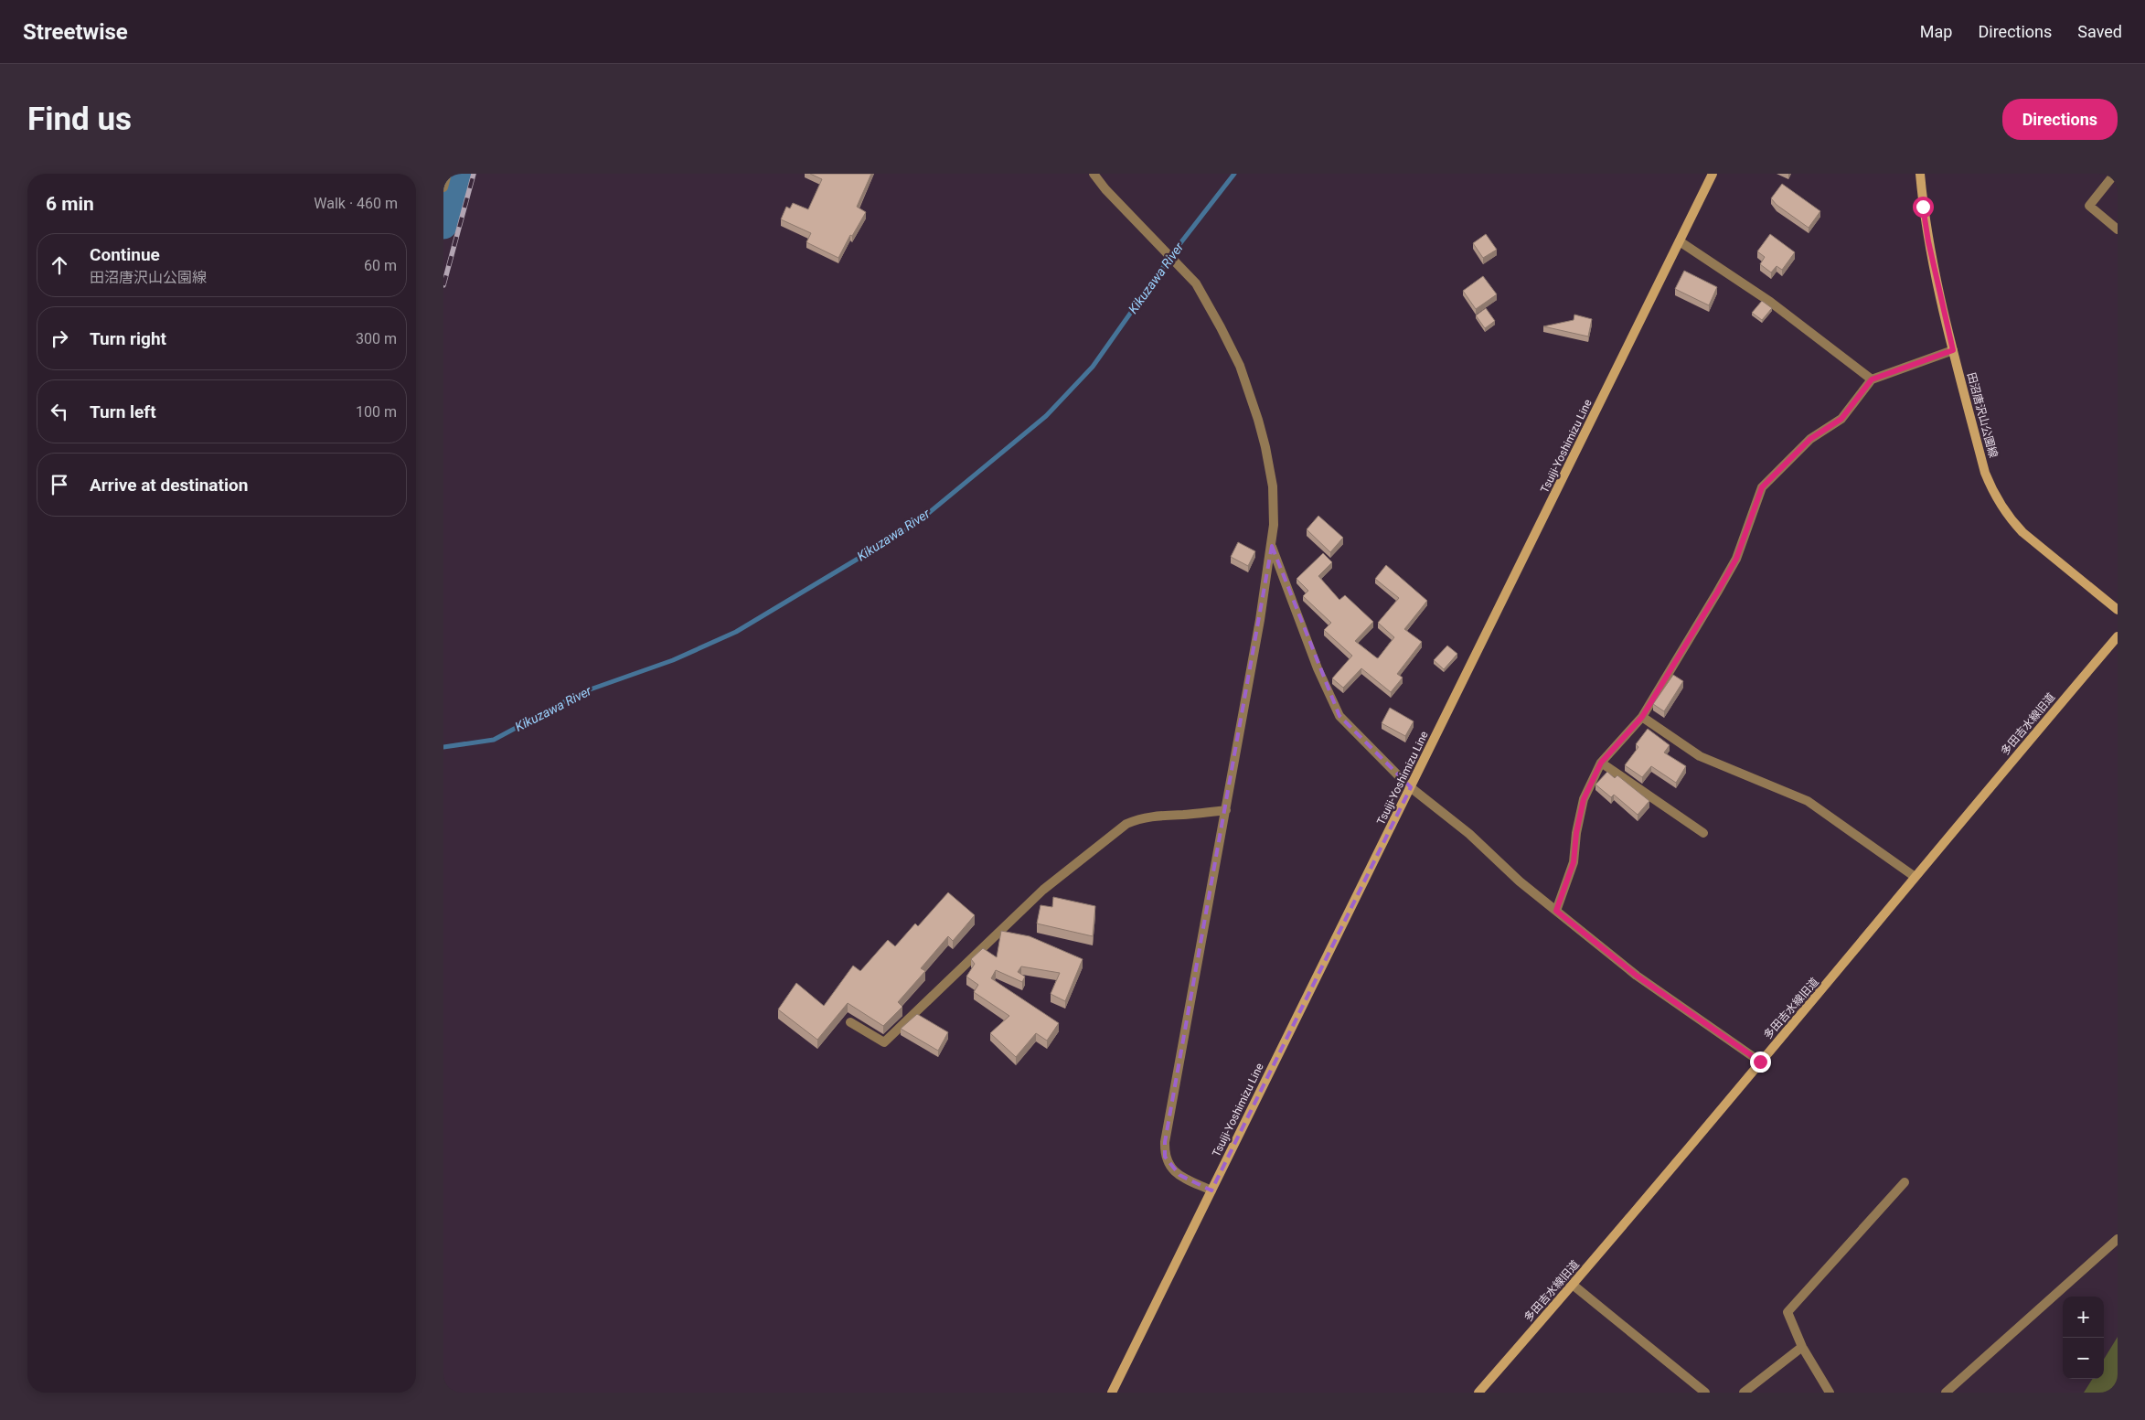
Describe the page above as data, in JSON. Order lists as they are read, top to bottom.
{
  "streets": {
    "main road": ["田沼唐沢山公園線", "Tsuiji-Yoshimizu Line", "多田吉水線旧道"]
  },
  "water": ["Kikuzawa River"],
  "page": {
    "header": "Streetwise",
    "nav": ["Map", "Directions", "Saved"],
    "buttons": "Directions",
    "title": "Find us",
    "heading": ["6 min", "Walk · 460 m"],
    "list": [
      ["Continue", "田沼唐沢山公園線", "60 m"],
      ["Turn right", "300 m"],
      ["Turn left", "100 m"],
      "Arrive at destination"
    ],
    "map_buttons": ["+", "−"]
  }
}
